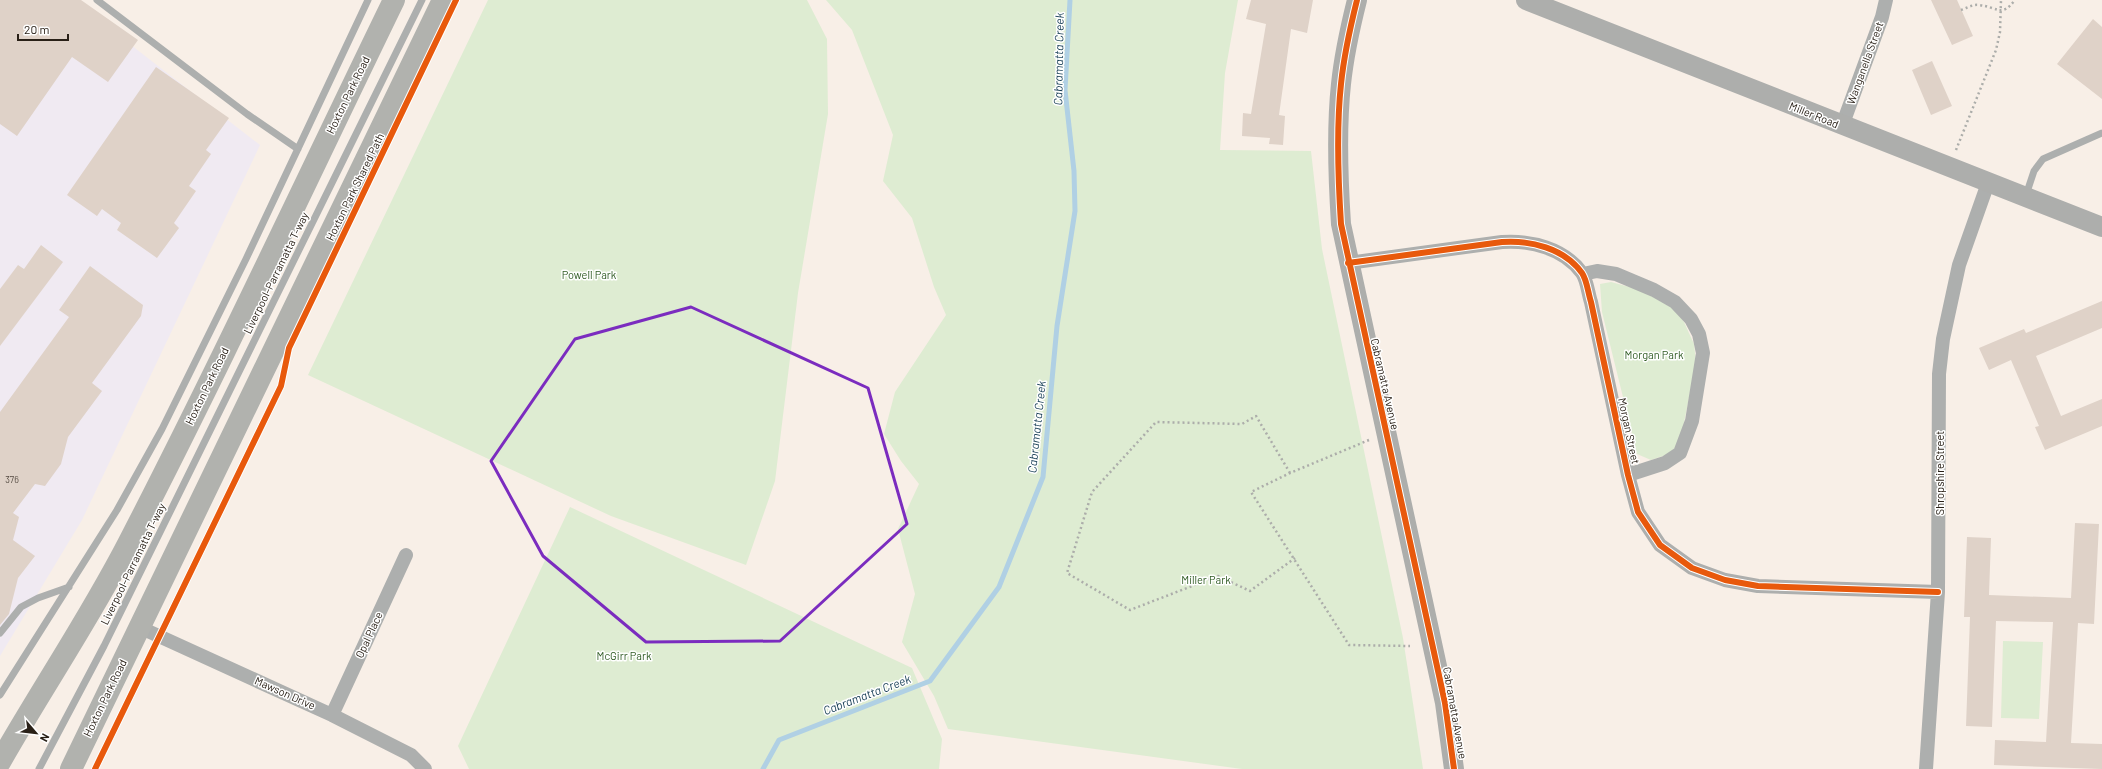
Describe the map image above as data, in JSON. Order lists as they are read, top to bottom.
{
  "streets": {
    "main road": ["Hoxton Park Road"],
    "street": [
      "Wanganella Street",
      "Miller Road",
      "Cabramatta Avenue",
      "Morgan Street",
      "Shropshire Street",
      "Opal Place",
      "Mawson Drive"
    ],
    "lane": ["Liverpool–Parramatta T-way"],
    "cycle path": ["Hoxton Park Shared Path"]
  },
  "crossings": [
    ["Wanganella Street", "Miller Road"],
    ["Hoxton Park Road", "Mawson Drive"],
    ["Miller Road", "Shropshire Street"],
    ["Morgan Street", "Shropshire Street"],
    ["Opal Place", "Mawson Drive"]
  ],
  "water": ["Cabramatta Creek"],
  "parks": [
    "Powell Park",
    "Morgan Park",
    "Miller Park",
    "McGirr Park"
  ],
  "house_numbers": ["376"],
  "scale_bar": "20 m",
  "north": "bottom right"
}
